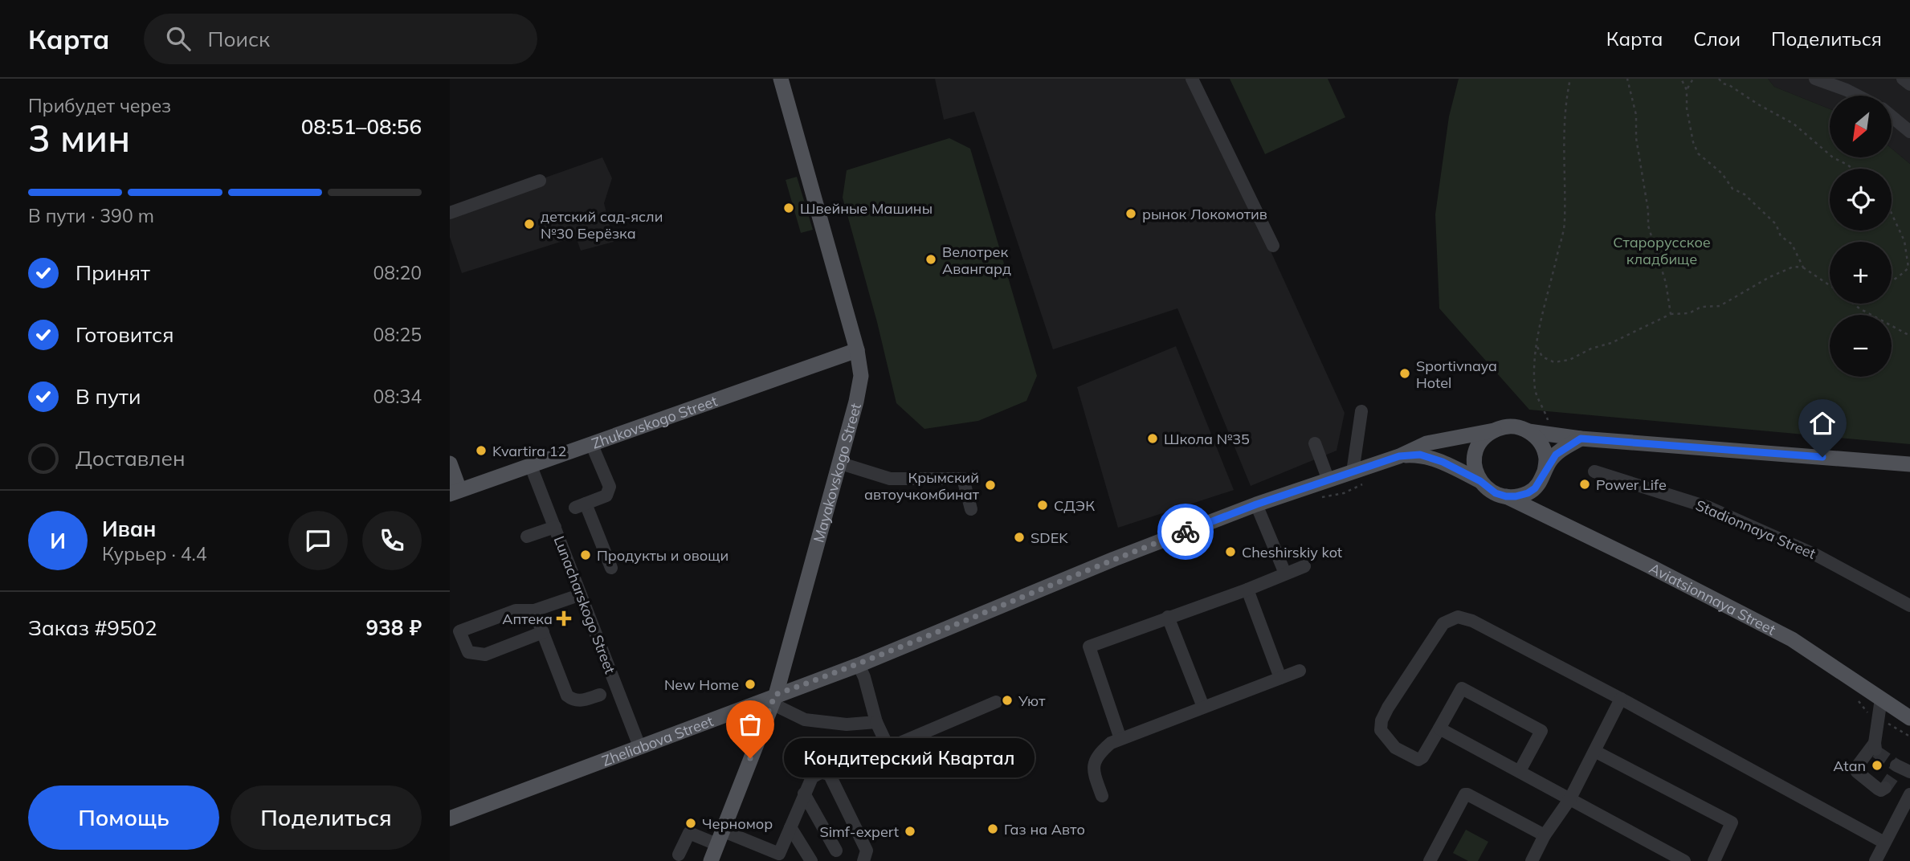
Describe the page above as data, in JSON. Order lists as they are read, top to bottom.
{
  "streets": {
    "main road": [
      "Zhukovskogo Street",
      "Mayakovskogo Street",
      "Aviatsionnaya Street",
      "Zheliabova Street"
    ],
    "street": ["Stadionnaya Street", "Lunacharskogo Street"]
  },
  "crossings": [
    ["Zhukovskogo Street", "Mayakovskogo Street"],
    ["Zhukovskogo Street", "Lunacharskogo Street"],
    ["Mayakovskogo Street", "Zheliabova Street"],
    ["Lunacharskogo Street", "Zheliabova Street"]
  ],
  "parks": ["Старорусское кладбище"],
  "places": {
    "other": [
      "Швейные Машины",
      "рынок Локомотив",
      "детский сад-ясли №30 Берёзка",
      "Велотрек Авангард",
      "Sportivnaya Hotel",
      "Школа №35",
      "Kvartira 12",
      "Power Life",
      "Крымский автоучкомбинат",
      "СДЭК",
      "SDEK",
      "Cheshirskiy kot",
      "Продукты и овощи",
      "New Home",
      "Уют",
      "Кондитерский Квартал",
      "Atan",
      "Черномор",
      "Газ на Авто",
      "Simf-expert"
    ],
    "health": ["Аптека"]
  },
  "north": "bottom left",
  "page": {
    "header": "Карта",
    "search": "Поиск",
    "nav": ["Карта", "Слои", "Поделиться"],
    "heading": ["3 мин", "Прибудет через", "08:51–08:56"],
    "panel": [
      "Иван",
      "Курьер · 4.4",
      "Заказ #9502",
      "938 ₽"
    ],
    "map_buttons": ["+", "−"],
    "bar": "В пути · 390 m",
    "list": [
      ["Принят", "08:20"],
      ["Готовится", "08:25"],
      ["В пути", "08:34"],
      "Доставлен"
    ],
    "round": "И",
    "bubble": "Кондитерский Квартал",
    "buttons": ["Помощь", "Поделиться"]
  }
}
